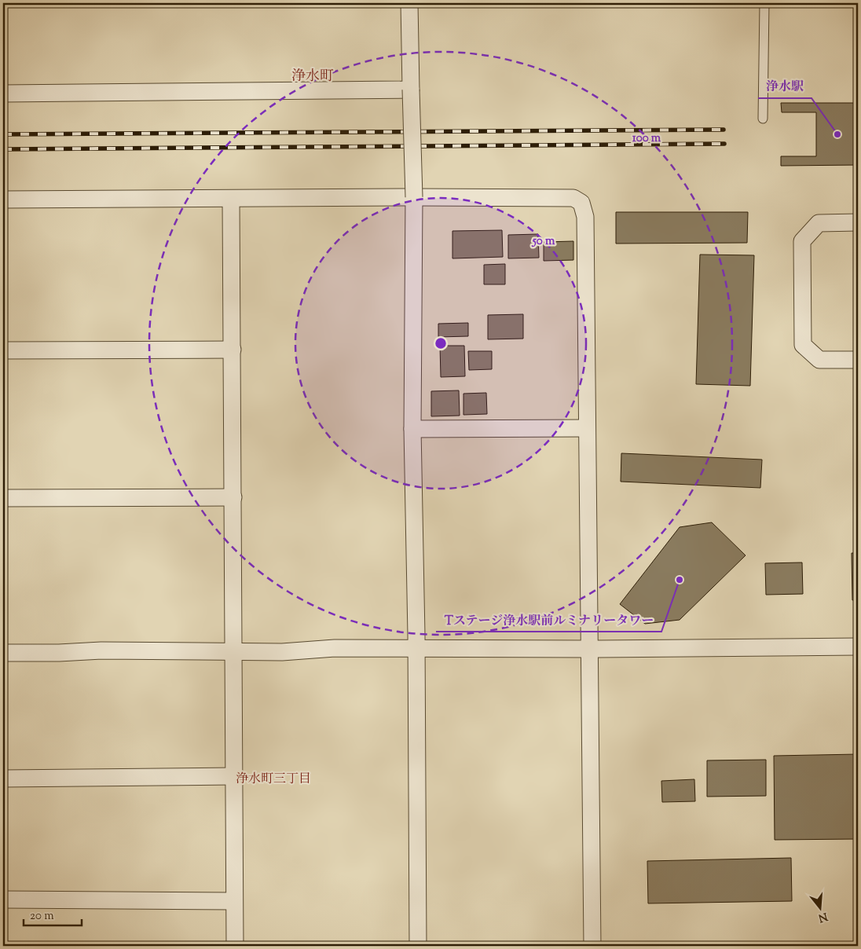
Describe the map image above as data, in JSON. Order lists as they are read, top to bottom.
{
  "districts": ["浄水町", "浄水町三丁目"],
  "places": ["浄水駅", "Tステージ浄水駅前ルミナリータワー"],
  "scale_bar": "20 m",
  "north": "bottom",
  "rings": ["100 m", "50 m"]
}
